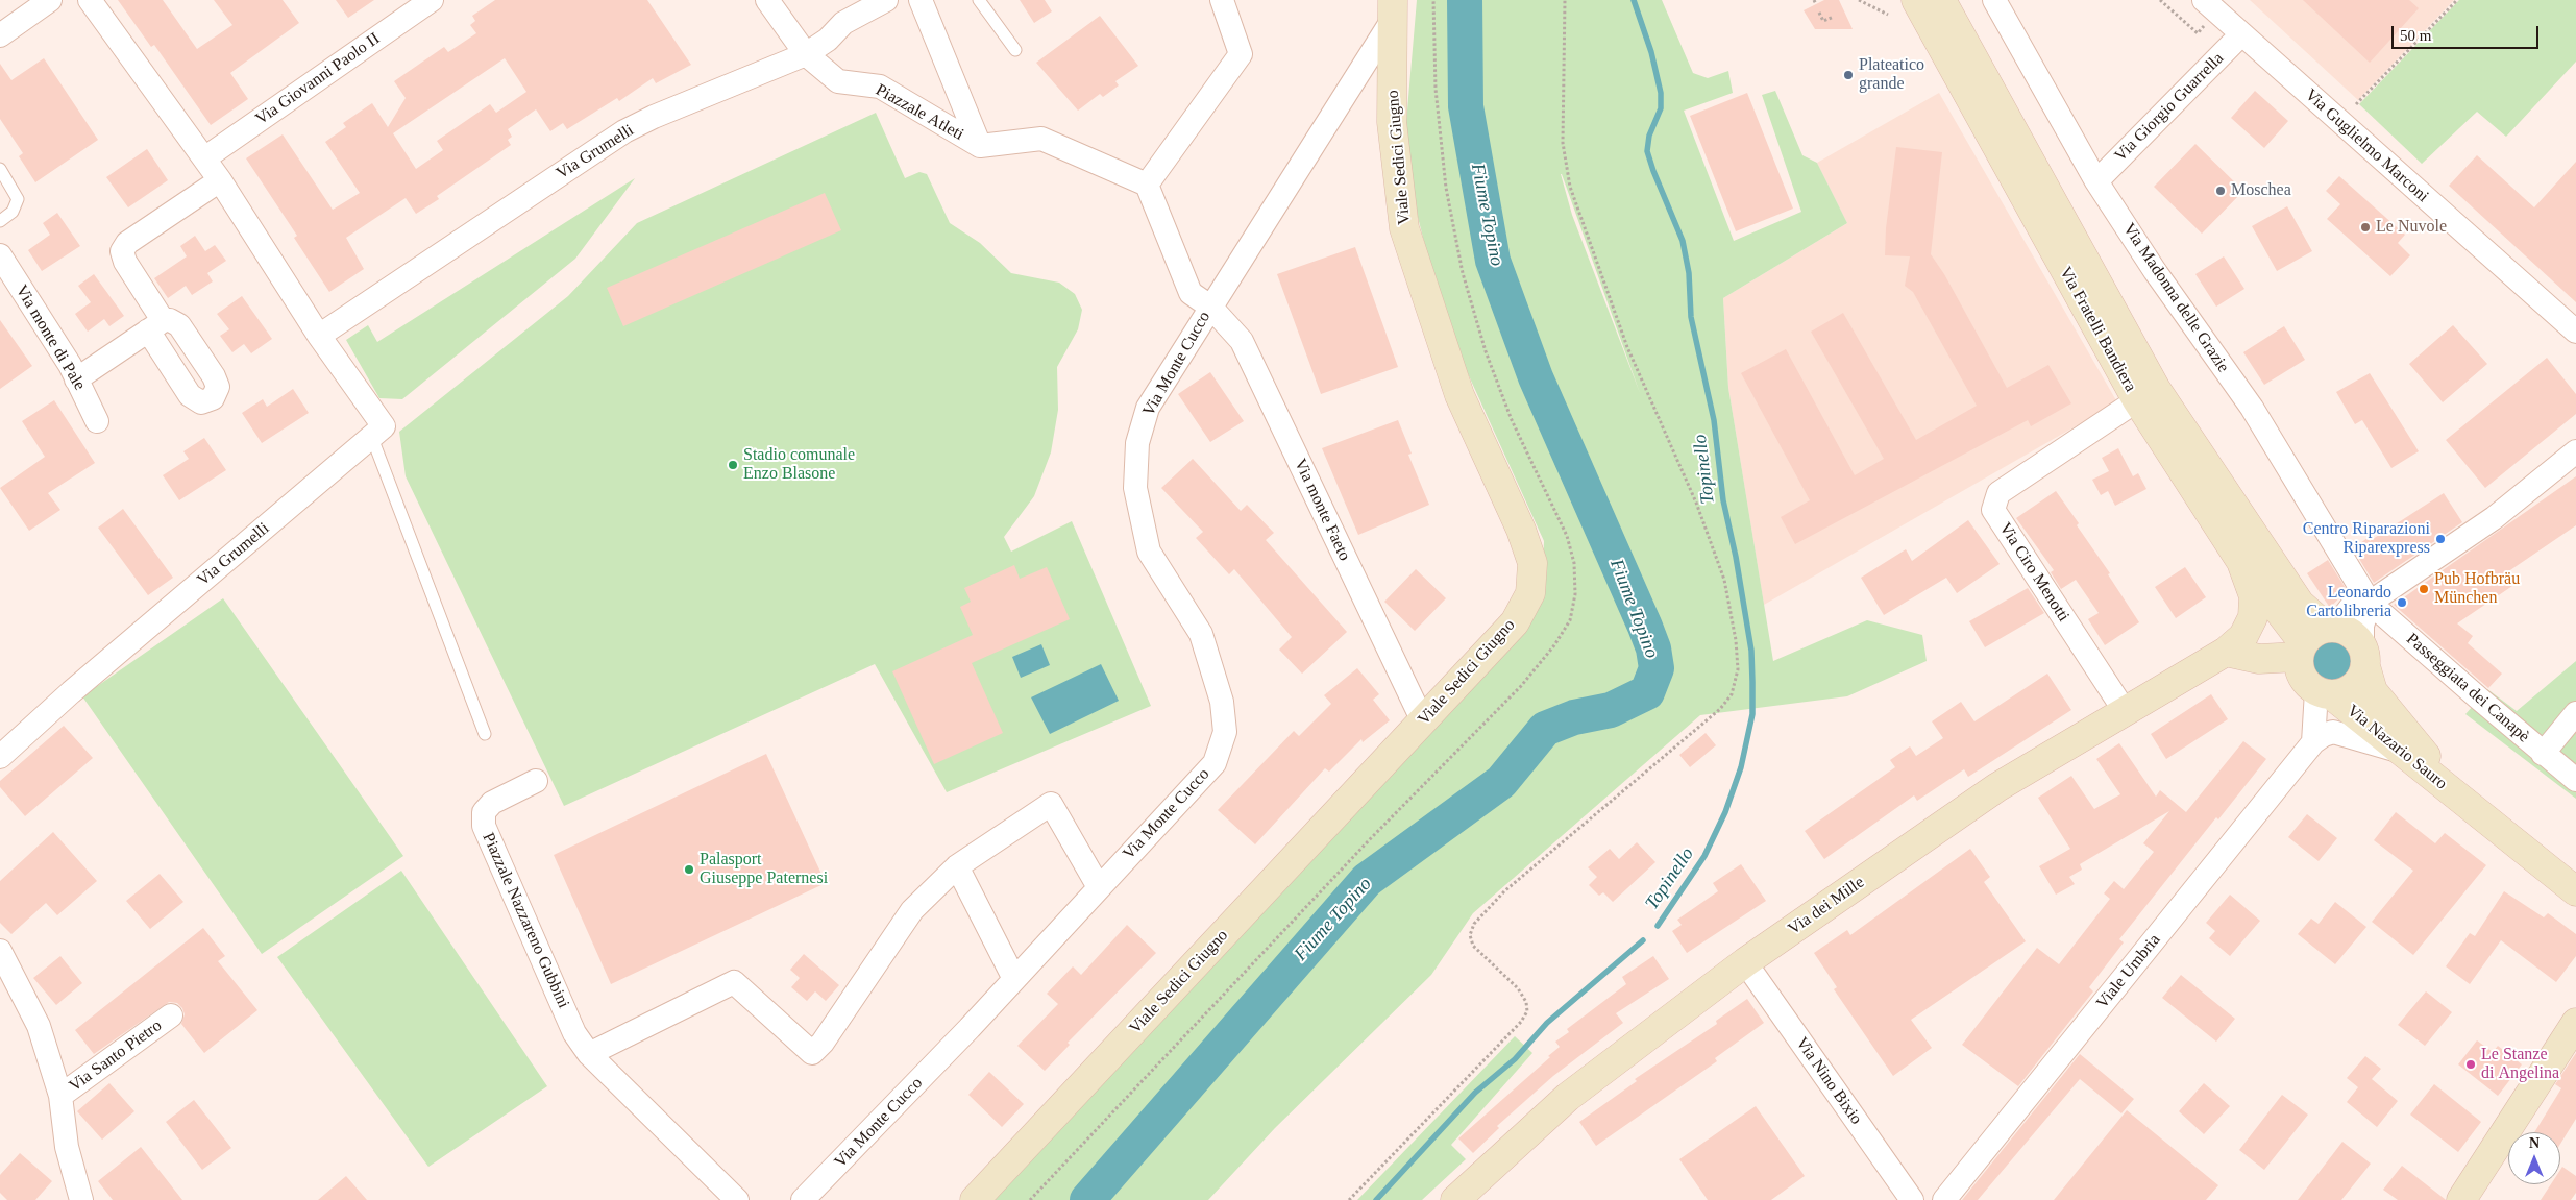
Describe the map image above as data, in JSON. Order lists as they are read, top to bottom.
{
  "streets": {
    "main road": [
      "Viale Sedici Giugno",
      "Via Fratelli Bandiera",
      "Via Nazario Sauro",
      "Via dei Mille"
    ],
    "street": [
      "Via Giovanni Paolo II",
      "Via Giorgio Guarrella",
      "Piazzale Atleti",
      "Via Guglielmo Marconi",
      "Via Grumelli",
      "Via Madonna delle Grazie",
      "Via monte di Pale",
      "Via Monte Cucco",
      "Via monte Faeto",
      "Via Ciro Menotti",
      "Passeggiata dei Canapè",
      "Piazzale Nazzareno Gubbini",
      "Viale Umbria",
      "Via Santo Pietro",
      "Via Nino Bixio"
    ]
  },
  "crossings": [
    ["Via Giorgio Guarrella", "Via Guglielmo Marconi"],
    ["Via Giorgio Guarrella", "Via Madonna delle Grazie"],
    ["Piazzale Atleti", "Via Grumelli"],
    ["Viale Sedici Giugno", "Via Monte Cucco"],
    ["Viale Sedici Giugno", "Via monte Faeto"],
    ["Via Madonna delle Grazie", "Passeggiata dei Canapè"],
    ["Via Fratelli Bandiera", "Via Ciro Menotti"],
    ["Via Fratelli Bandiera", "Via Nazario Sauro"],
    ["Via Fratelli Bandiera", "Via dei Mille"],
    ["Via Monte Cucco", "Via monte Faeto"],
    ["Via Ciro Menotti", "Via dei Mille"],
    ["Via Nazario Sauro", "Viale Umbria"],
    ["Via dei Mille", "Via Nino Bixio"]
  ],
  "water": ["Fiume Topino", "Topinello"],
  "places": [
    "Plateatico grande",
    "Moschea",
    "Le Nuvole",
    "Stadio comunale Enzo Blasone",
    "Centro Riparazioni Riparexpress",
    "Pub Hofbräu München",
    "Leonardo Cartolibreria",
    "Palasport Giuseppe Paternesi",
    "Le Stanze di Angelina"
  ],
  "scale_bar": "50 m",
  "north": "top"
}
